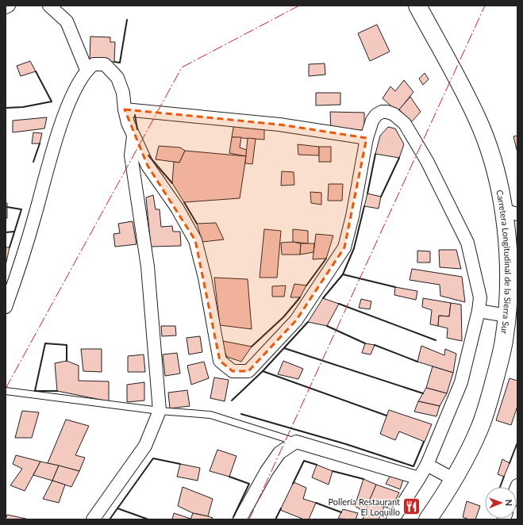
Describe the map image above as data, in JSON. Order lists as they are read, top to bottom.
{
  "streets": {
    "highway": ["Carretera Longitudinal de la Sierra Sur"]
  },
  "places": {
    "restaurant": ["Pollería Restaurant El Loquillo"]
  },
  "north": "right"
}
